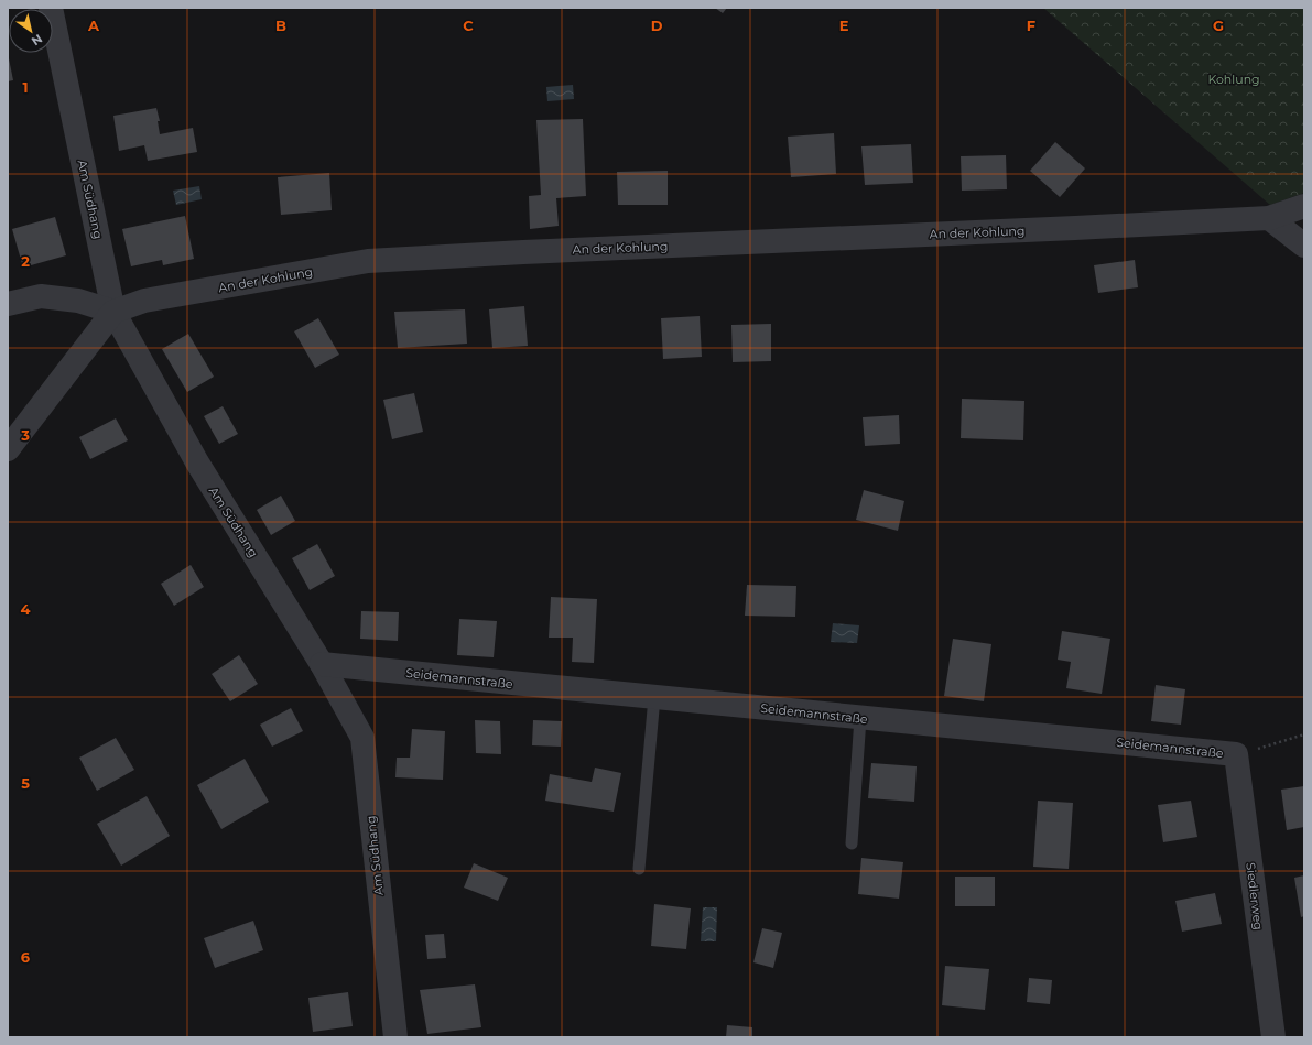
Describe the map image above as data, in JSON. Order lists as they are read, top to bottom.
{
  "streets": {
    "street": [
      "Am Südhang",
      "An der Kohlung",
      "Seidemannstraße",
      "Siedlerweg"
    ]
  },
  "crossings": [
    ["Am Südhang", "An der Kohlung"],
    ["Am Südhang", "Seidemannstraße"],
    ["Seidemannstraße", "Siedlerweg"]
  ],
  "parks": ["Kohlung"],
  "north": "bottom right",
  "grid": {
    "columns": [
      "A",
      "B",
      "C",
      "D",
      "E",
      "F",
      "G"
    ],
    "rows": [
      "1",
      "2",
      "3",
      "4",
      "5",
      "6"
    ]
  }
}
